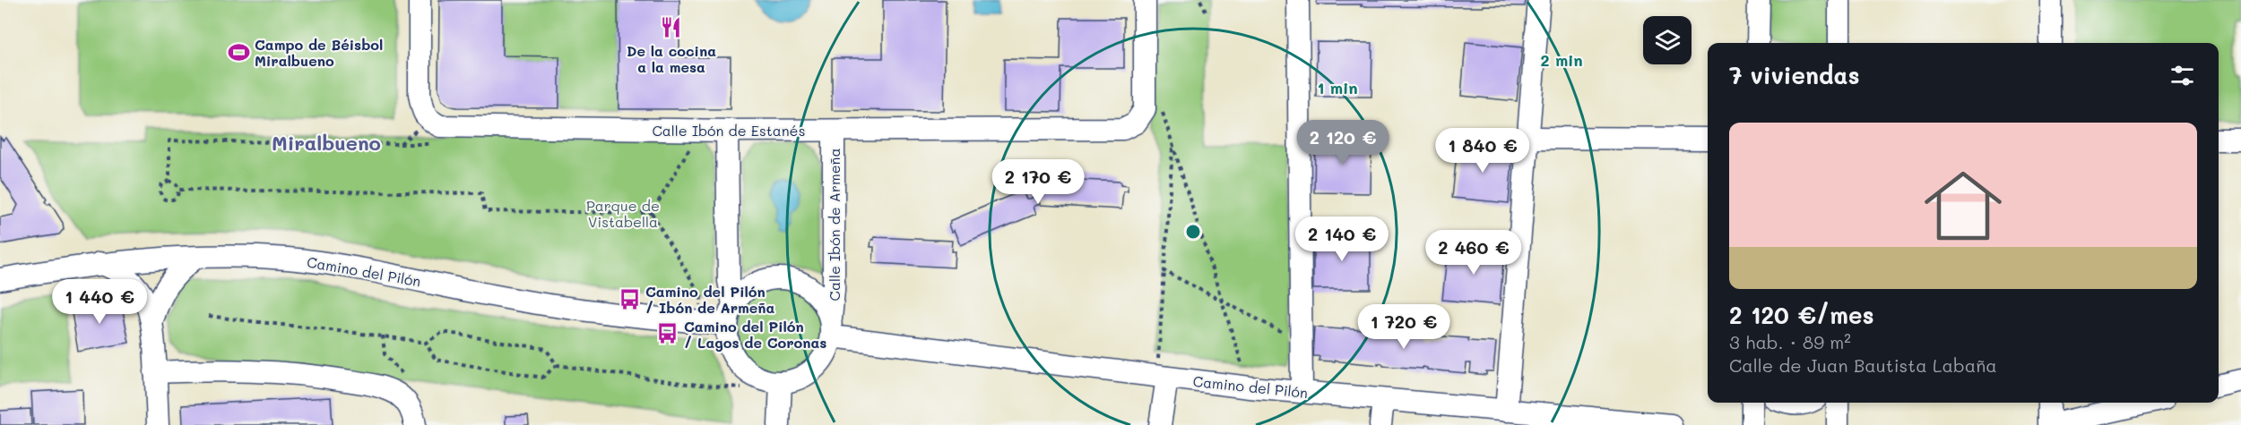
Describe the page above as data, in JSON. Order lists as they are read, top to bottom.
{
  "streets": {
    "street": ["Calle Ibón de Estanés", "Calle Ibón de Armeña", "Camino del Pilón"]
  },
  "crossings": [
    ["Calle Ibón de Estanés", "Calle Ibón de Armeña"],
    ["Calle Ibón de Armeña", "Camino del Pilón"]
  ],
  "districts": ["Miralbueno"],
  "parks": ["Parque de Vistabella"],
  "places": {
    "restaurant": ["De la cocina a la mesa"],
    "sports": ["Campo de Béisbol Miralbueno"],
    "bus stop": ["Camino del Pilón / Ibón de Armeña", "Camino del Pilón / Lagos de Coronas"]
  },
  "page": {
    "heading": "7 viviendas",
    "list": [
      {
        "name": "2 120 €/mes",
        "note": "3 hab. · 89 m² · Calle de Juan Bautista Labaña"
      }
    ],
    "price": [
      "2 120 €",
      "1 840 €",
      "2 170 €",
      "2 140 €",
      "2 460 €",
      "1 440 €",
      "1 720 €"
    ]
  },
  "rings": ["2 min", "1 min"]
}
